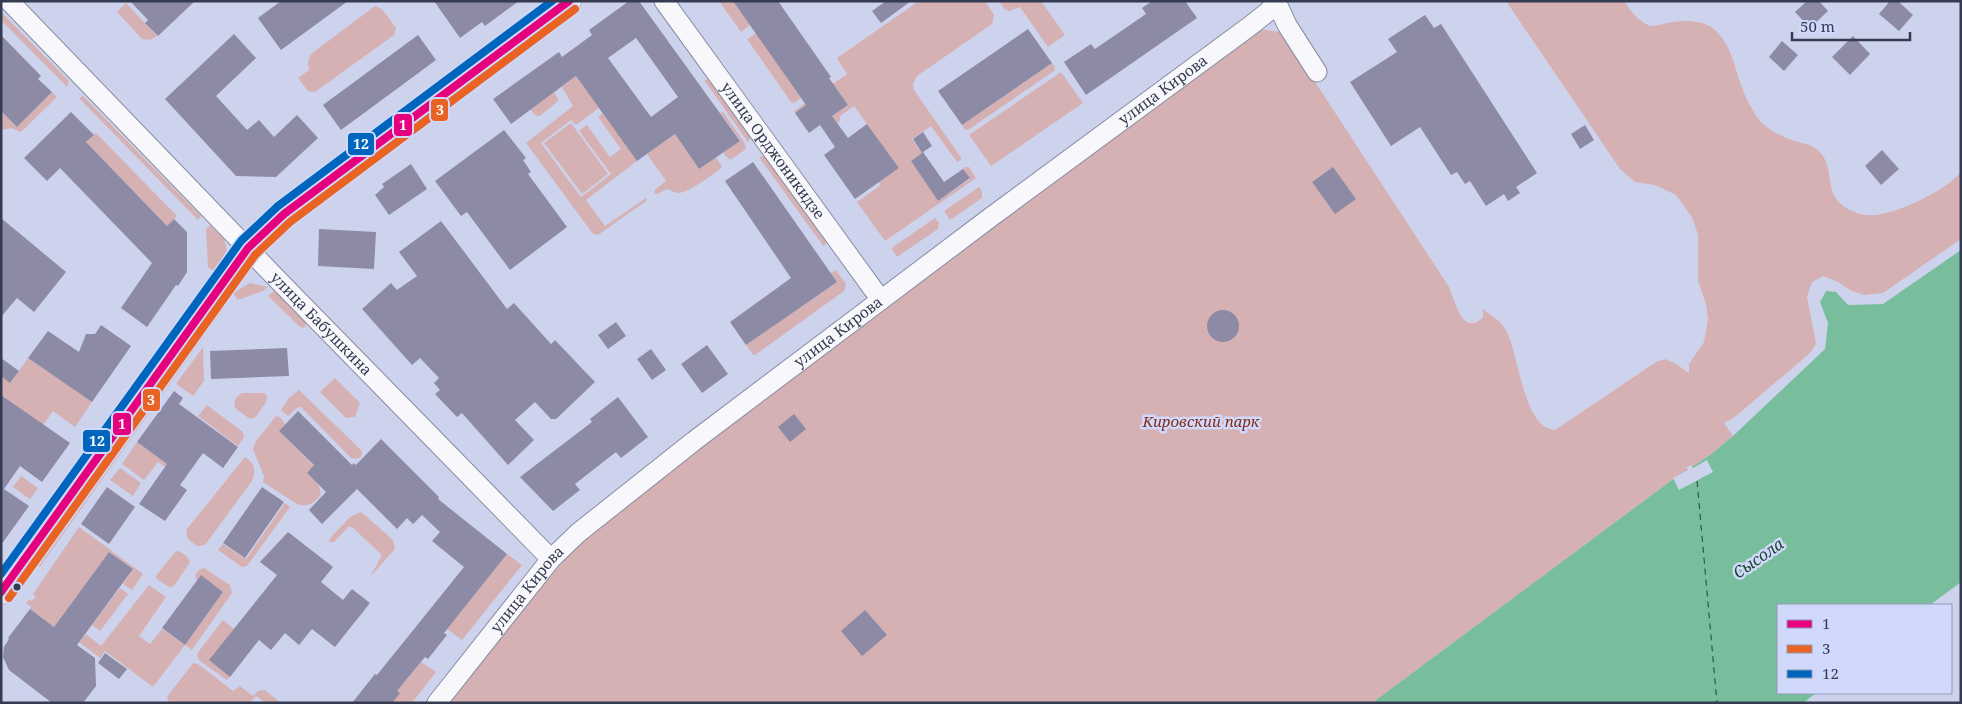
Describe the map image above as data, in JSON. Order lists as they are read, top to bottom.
{
  "streets": {
    "street": ["улица Кирова", "улица Орджоникидзе", "улица Бабушкина"]
  },
  "crossings": [
    ["улица Кирова", "улица Орджоникидзе"],
    ["улица Кирова", "улица Бабушкина"]
  ],
  "water": ["Сысола"],
  "parks": ["Кировский парк"],
  "lines": ["transit line 1", "transit line 12", "transit line 3"],
  "legend": ["1", "3", "12"],
  "scale_bar": "50 m"
}
